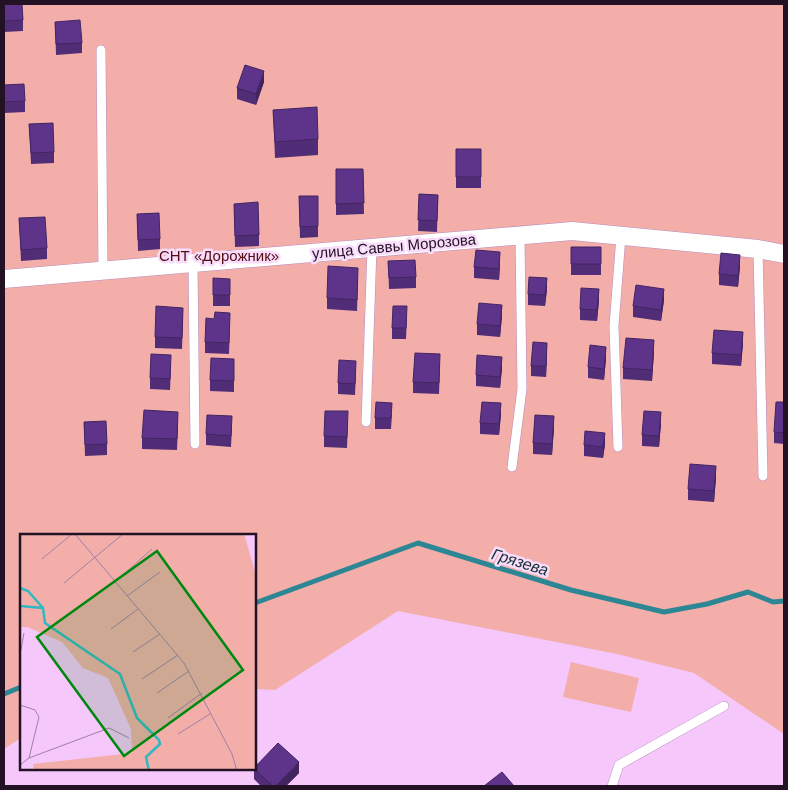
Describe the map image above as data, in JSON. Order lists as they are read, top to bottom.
{
  "streets": {
    "street": ["улица Саввы Морозова"]
  },
  "water": ["Грязева"],
  "parks": ["СНТ «Дорожник»"]
}
